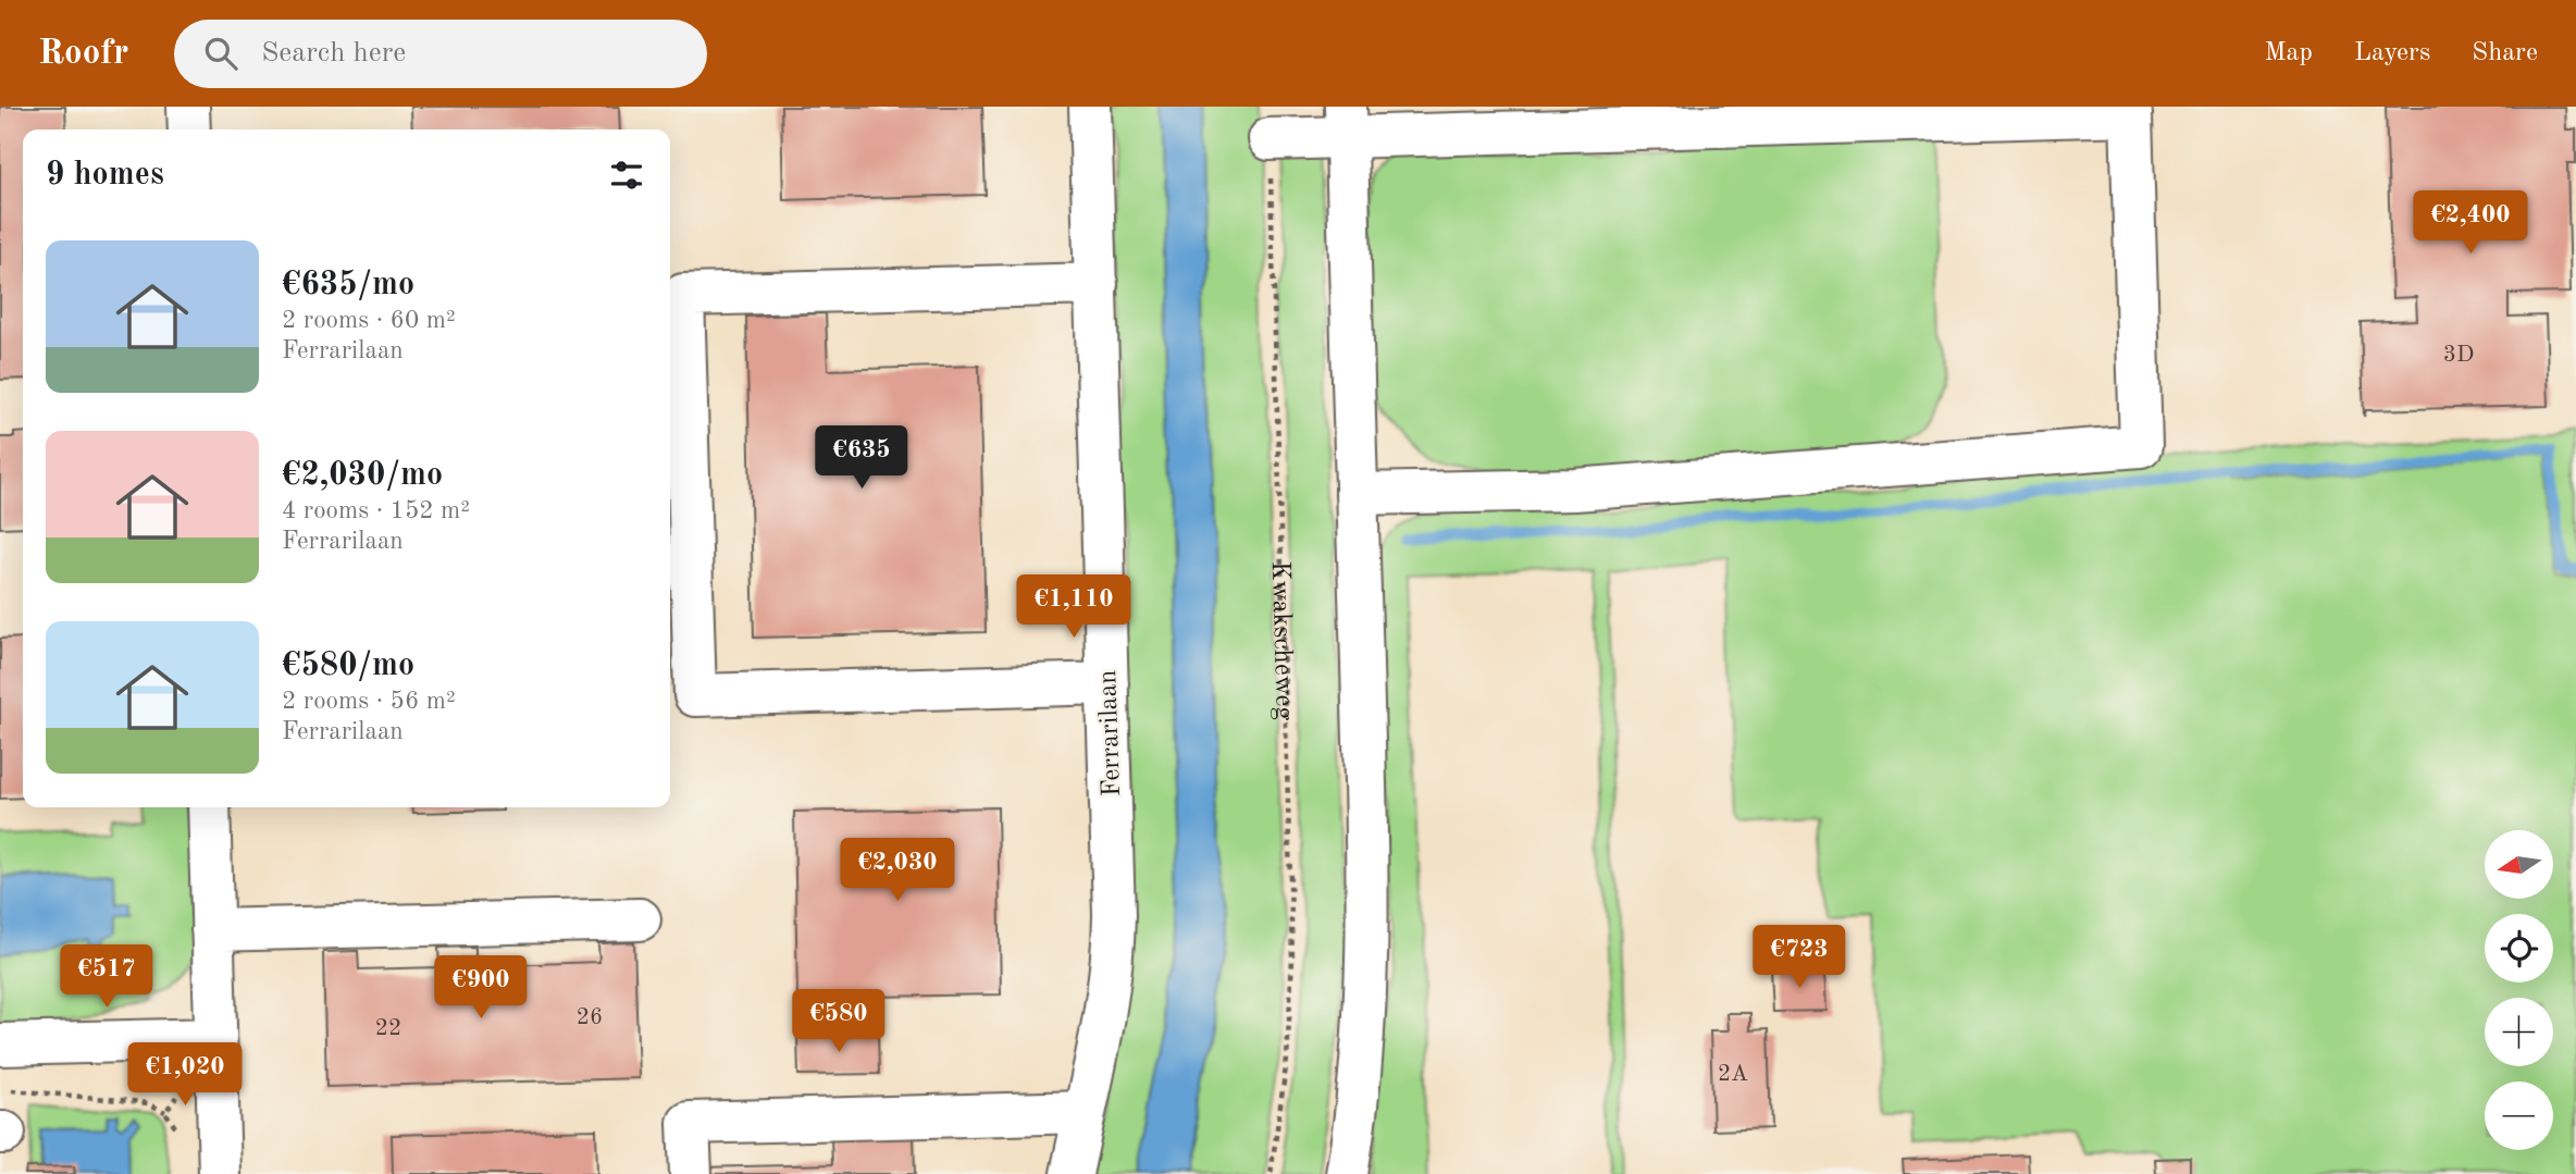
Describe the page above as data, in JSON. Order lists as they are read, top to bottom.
{
  "streets": {
    "street": ["Ferrarilaan"],
    "path": ["Kwakscheweg"]
  },
  "house_numbers": [
    "3D",
    "26",
    "22",
    "2A"
  ],
  "north": "left",
  "page": {
    "header": "Roofr",
    "search": "Search here",
    "nav": ["Map", "Layers", "Share"],
    "heading": "9 homes",
    "price": [
      "€2,400",
      "€635",
      "€1,110",
      "€2,030",
      "€723",
      "€517",
      "€900",
      "€580",
      "€1,020"
    ],
    "list": [
      {
        "name": "€635/mo",
        "note": "2 rooms · 60 m² · Ferrarilaan"
      },
      {
        "name": "€2,030/mo",
        "note": "4 rooms · 152 m² · Ferrarilaan"
      },
      {
        "name": "€580/mo",
        "note": "2 rooms · 56 m² · Ferrarilaan"
      }
    ],
    "map_buttons": ["+", "−"]
  }
}
